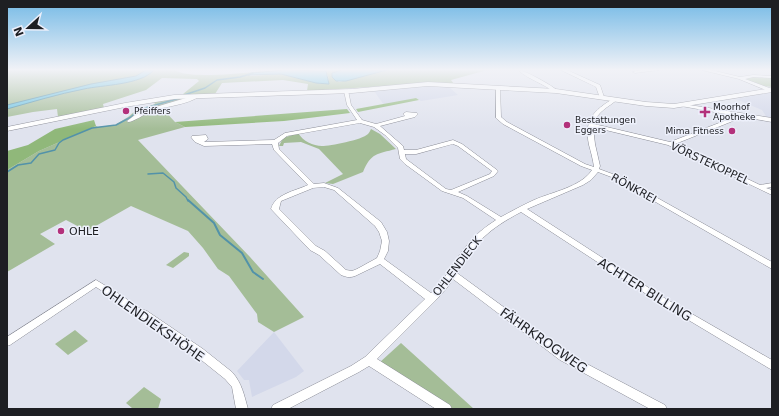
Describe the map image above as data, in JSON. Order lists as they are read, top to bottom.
{
  "streets": {
    "street": [
      "VÖRSTEKOPPEL",
      "RÖNKREI",
      "OHLENDIECK",
      "ACHTER BILLING",
      "OHLENDIEKSHÖHE",
      "FÄHRKROGWEG"
    ]
  },
  "crossings": [
    ["RÖNKREI", "OHLENDIECK"],
    ["OHLENDIECK", "ACHTER BILLING"],
    ["OHLENDIECK", "FÄHRKROGWEG"]
  ],
  "places": {
    "other": [
      "Pfeiffers",
      "Bestattungen Eggers",
      "Mima Fitness",
      "OHLE"
    ],
    "health": ["Moorhof Apotheke"]
  },
  "north": "left"
}
